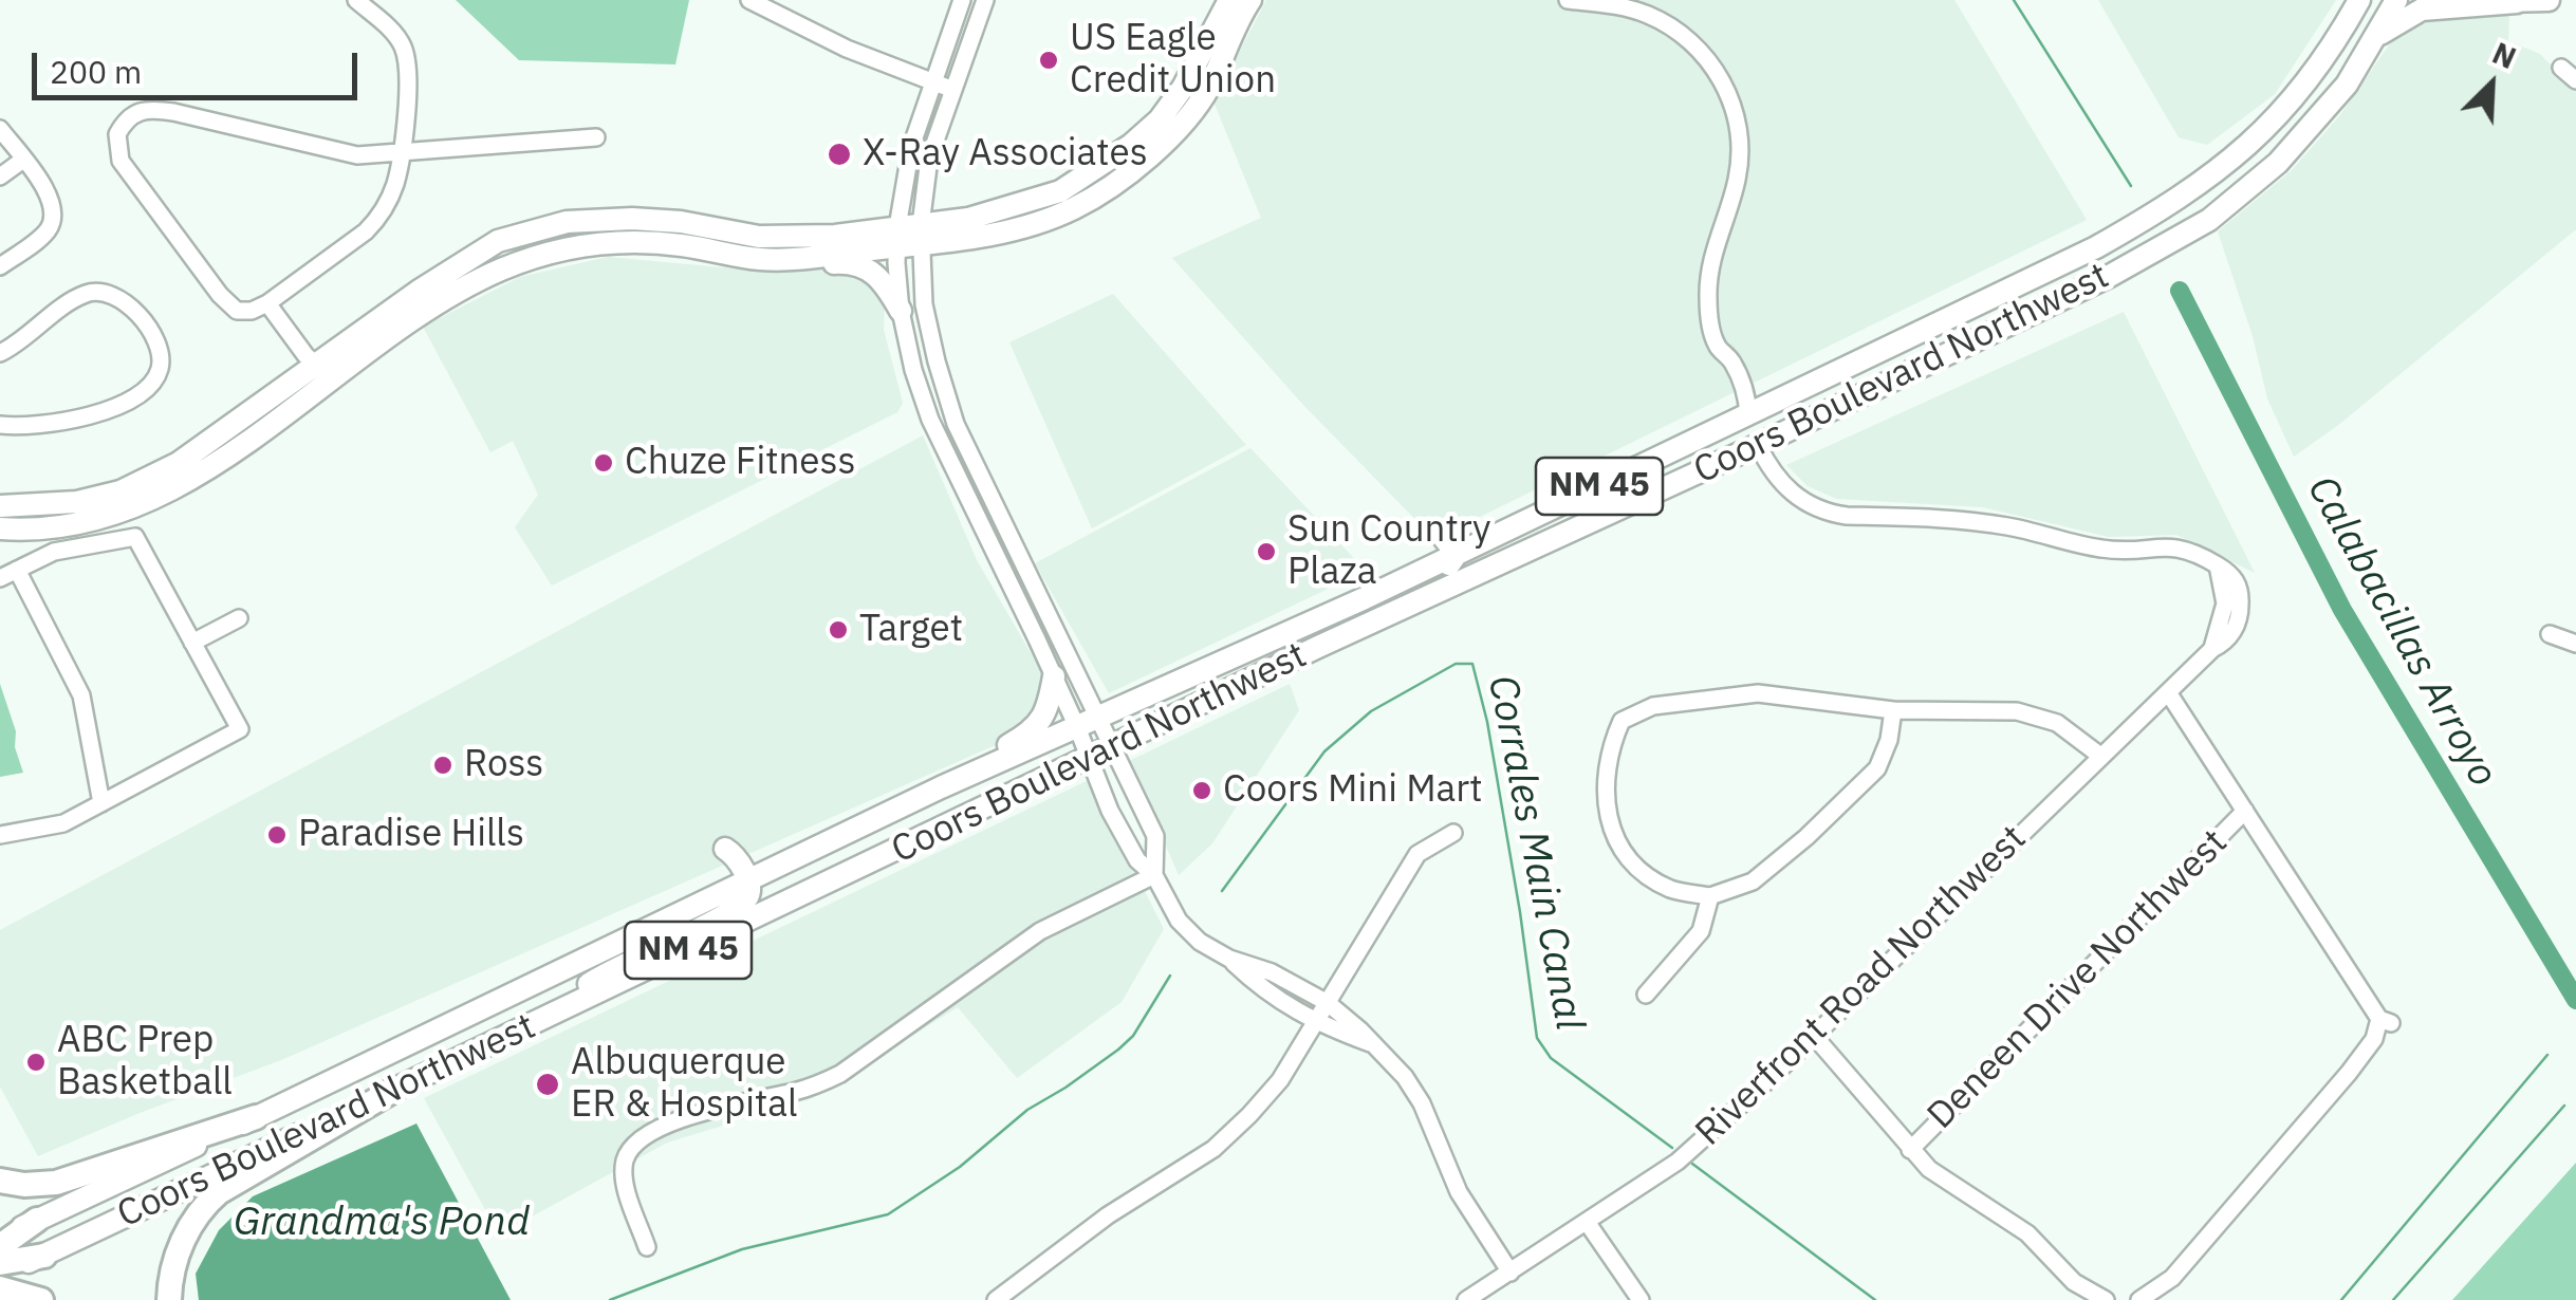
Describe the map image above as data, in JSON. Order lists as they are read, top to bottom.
{
  "streets": {
    "main road": ["Coors Boulevard Northwest", "NM 45"],
    "street": ["Deneen Drive Northwest", "Riverfront Road Northwest"]
  },
  "crossings": [
    ["Coors Boulevard Northwest", "NM 45"]
  ],
  "water": ["Calabacillas Arroyo", "Corrales Main Canal", "Grandma's Pond"],
  "places": [
    "US Eagle Credit Union",
    "X-Ray Associates",
    "Chuze Fitness",
    "Sun Country Plaza",
    "Target",
    "Ross",
    "Coors Mini Mart",
    "Paradise Hills",
    "ABC Prep Basketball",
    "Albuquerque ER & Hospital"
  ],
  "scale_bar": "200 m",
  "north": "top right"
}
